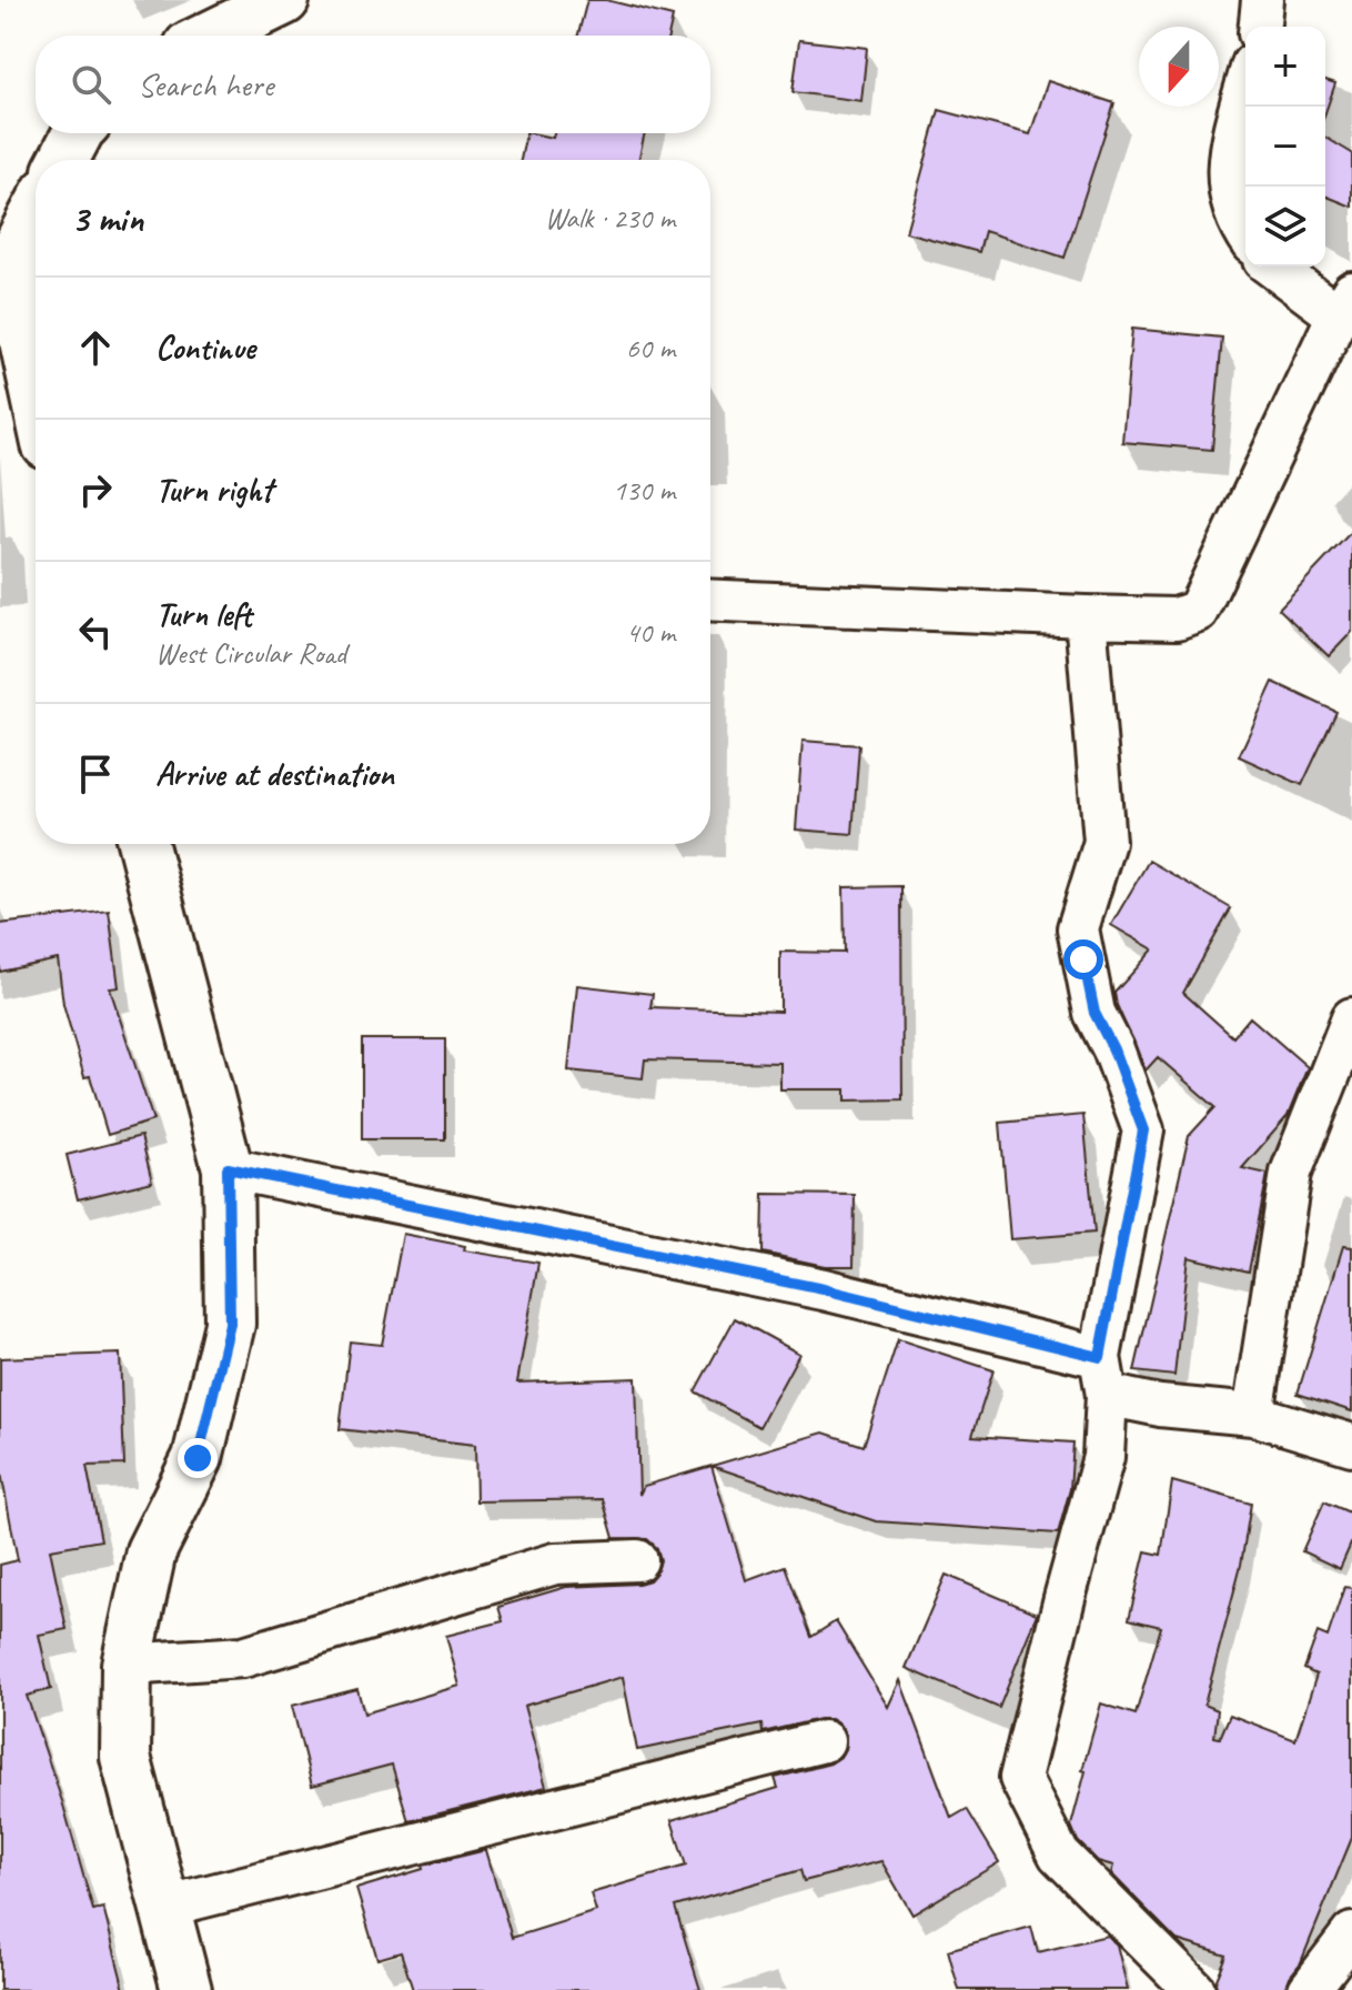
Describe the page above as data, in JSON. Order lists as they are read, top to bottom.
{
  "north": "bottom",
  "page": {
    "map_buttons": ["+", "−"],
    "search": "Search here",
    "heading": ["3 min", "Walk · 230 m"],
    "list": [
      ["Continue", "60 m"],
      ["Turn right", "130 m"],
      ["Turn left", "West Circular Road", "40 m"],
      "Arrive at destination"
    ]
  }
}
